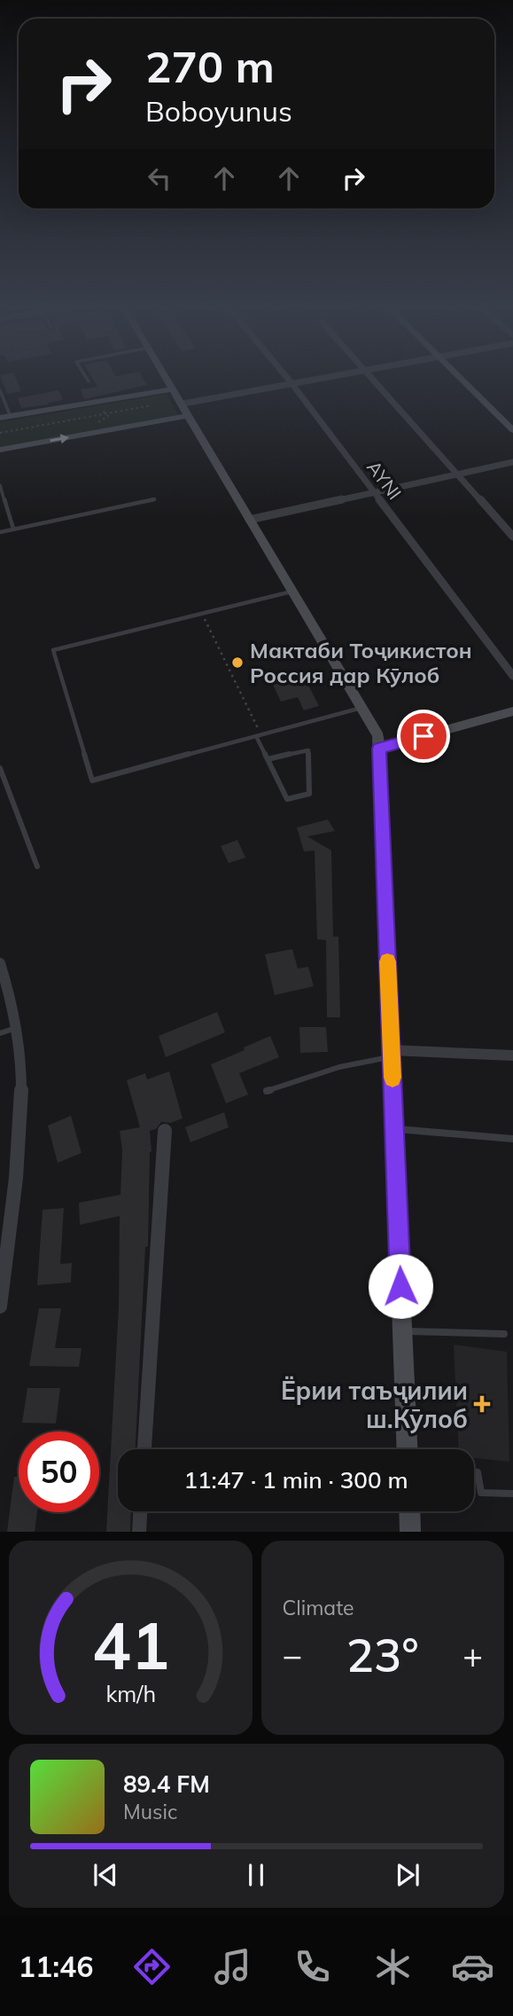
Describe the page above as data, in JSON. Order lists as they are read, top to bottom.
{
  "streets": {
    "street": ["AYNI"]
  },
  "places": {
    "other": ["Мактаби Тоҷикистон Россия дар Кӯлоб"],
    "health": ["Ёрии таъҷилии ш.Кӯлоб"]
  },
  "page": {
    "turn": ["270 m", "Boboyunus"],
    "limit": "50",
    "trip": "11:47 · 1 min · 300 m",
    "tile": "Climate",
    "heat": ["−", "23°", "+"],
    "song": ["89.4 FM", "Music"],
    "tabs": "11:46",
    "gauge": ["41", "km/h"]
  }
}
